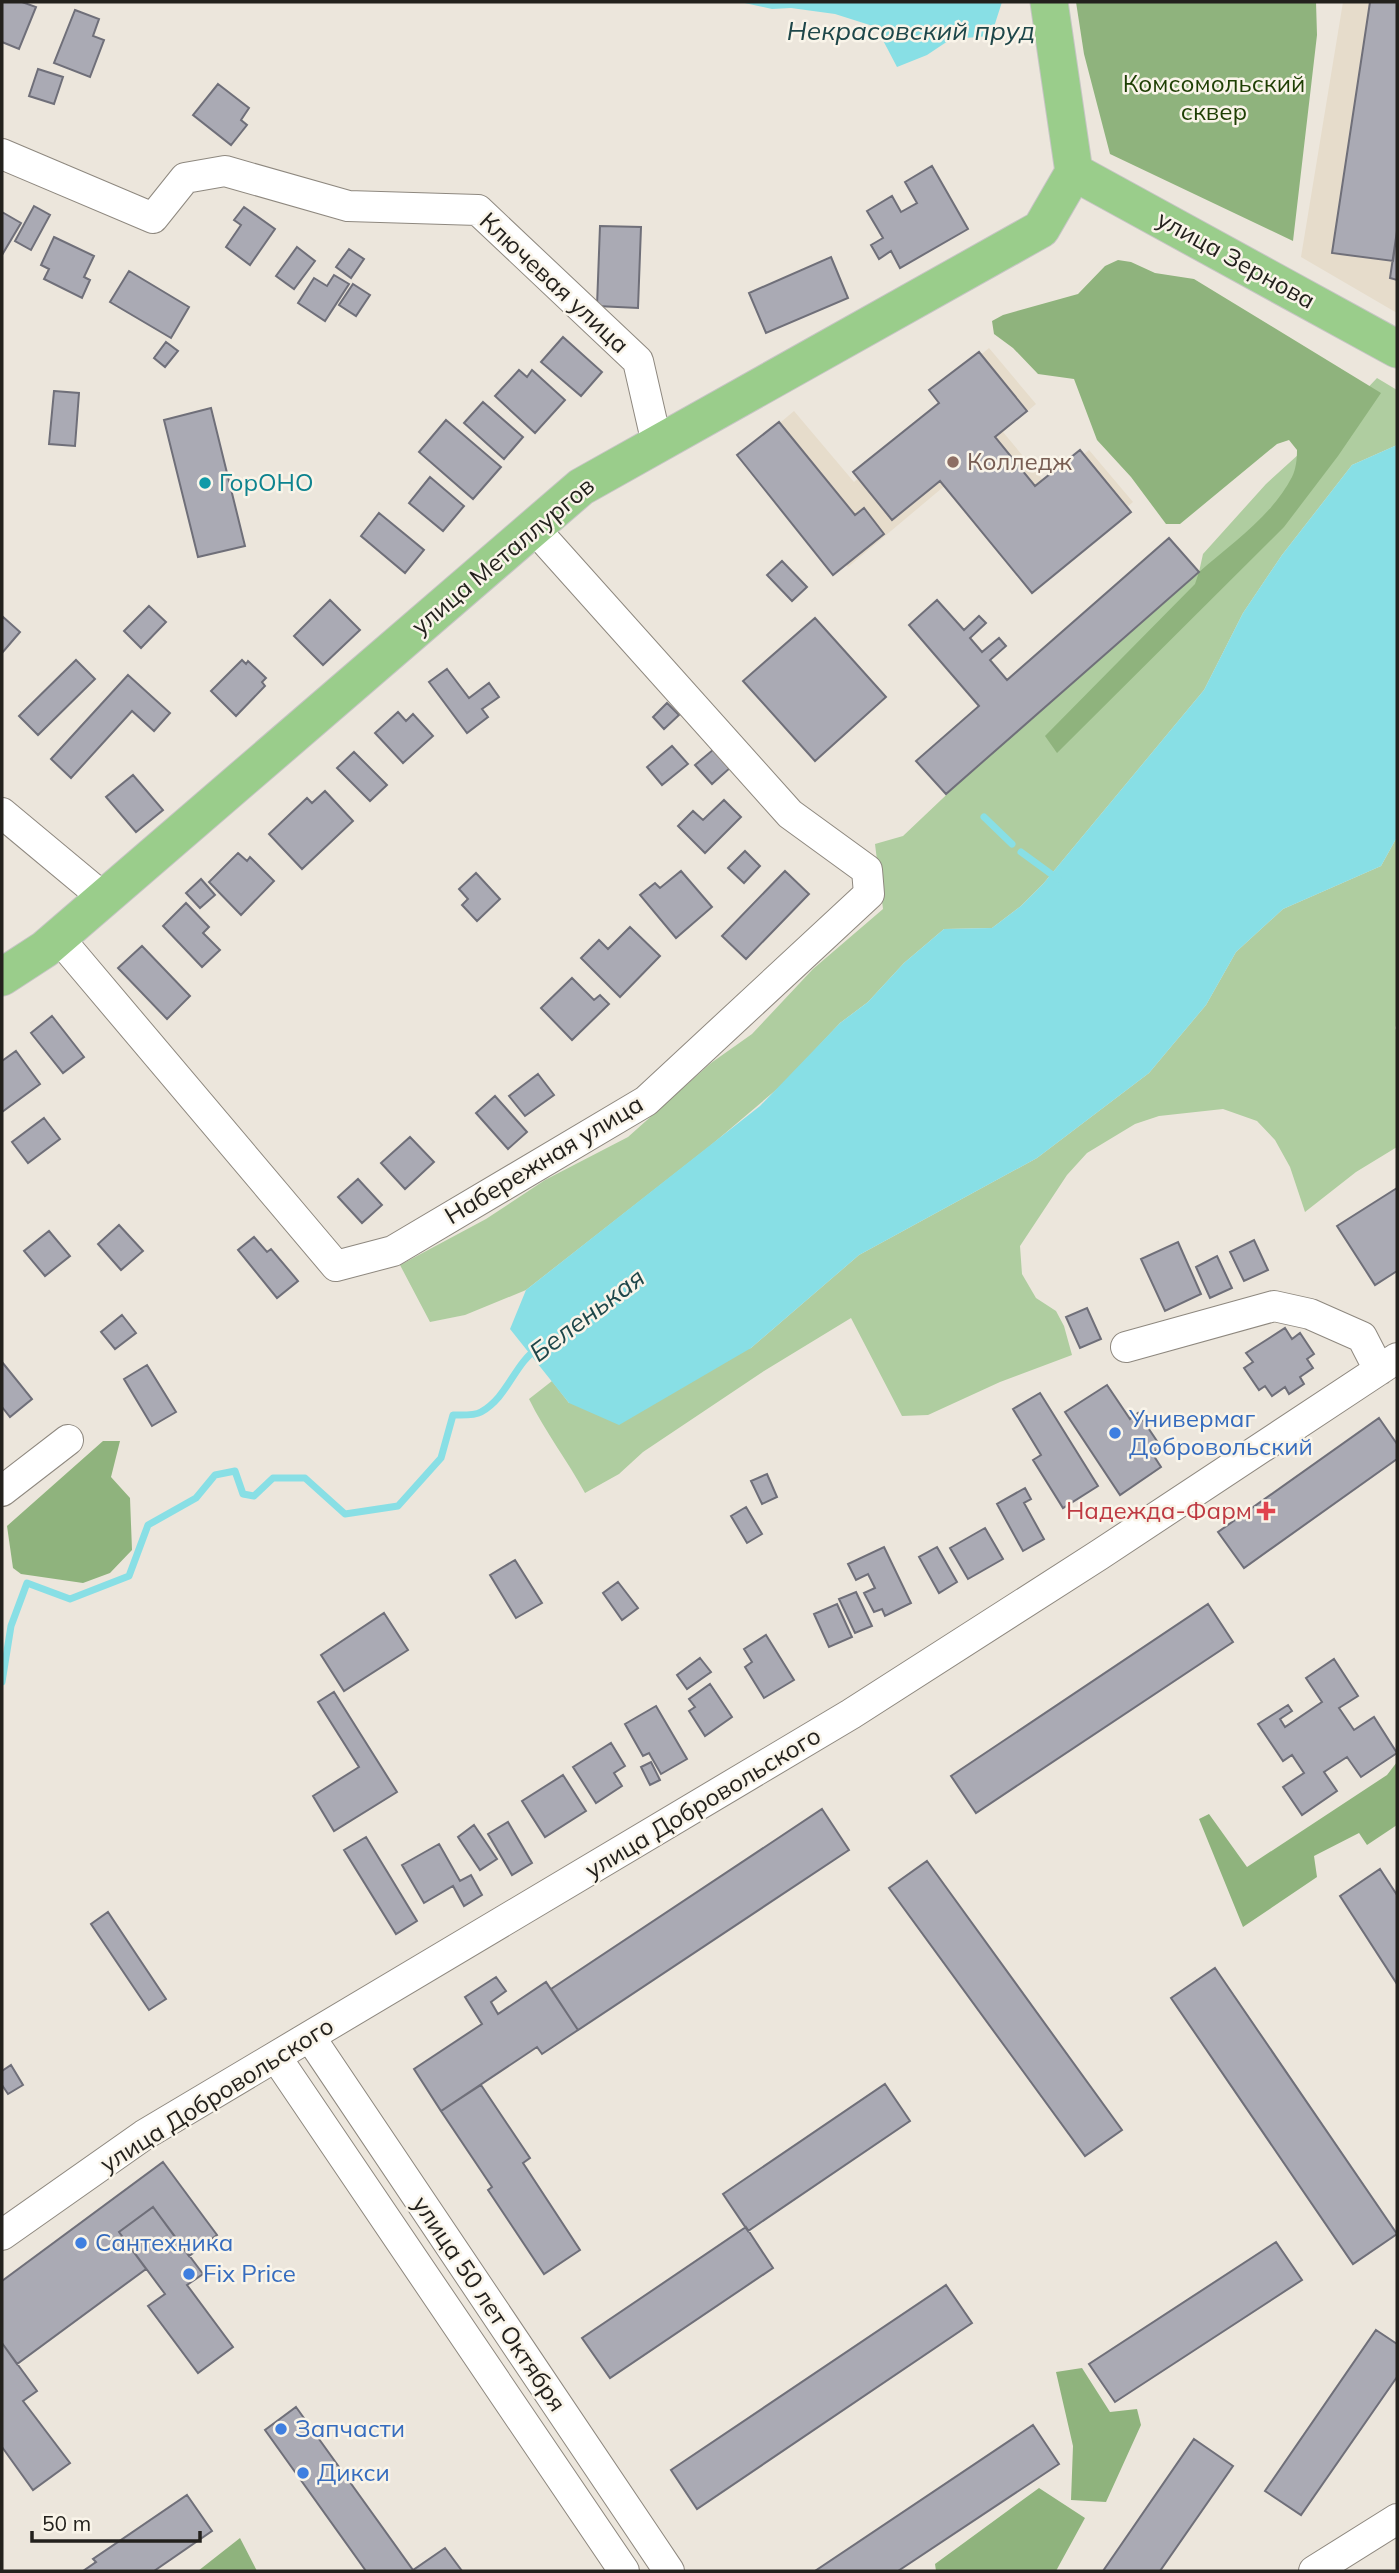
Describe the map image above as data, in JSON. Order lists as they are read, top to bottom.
{
  "streets": {
    "main road": ["улица Зернова", "улица Металлургов"],
    "street": [
      "Ключевая улица",
      "Набережная улица",
      "улица Добровольского",
      "улица 50 лет Октября"
    ]
  },
  "crossings": [
    ["улица Зернова", "улица Металлургов"],
    ["Ключевая улица", "улица Металлургов"],
    ["улица Металлургов", "Набережная улица"],
    ["улица Добровольского", "улица 50 лет Октября"]
  ],
  "water": ["Некрасовский пруд", "Беленькая"],
  "parks": ["Комсомольский сквер"],
  "places": {
    "other": [
      "Колледж",
      "ГорОНО",
      "Универмаг Добровольский",
      "Сантехника",
      "Fix Price",
      "Запчасти",
      "Дикси"
    ],
    "health": ["Надежда-Фарм"]
  },
  "scale_bar": "50 m"
}
